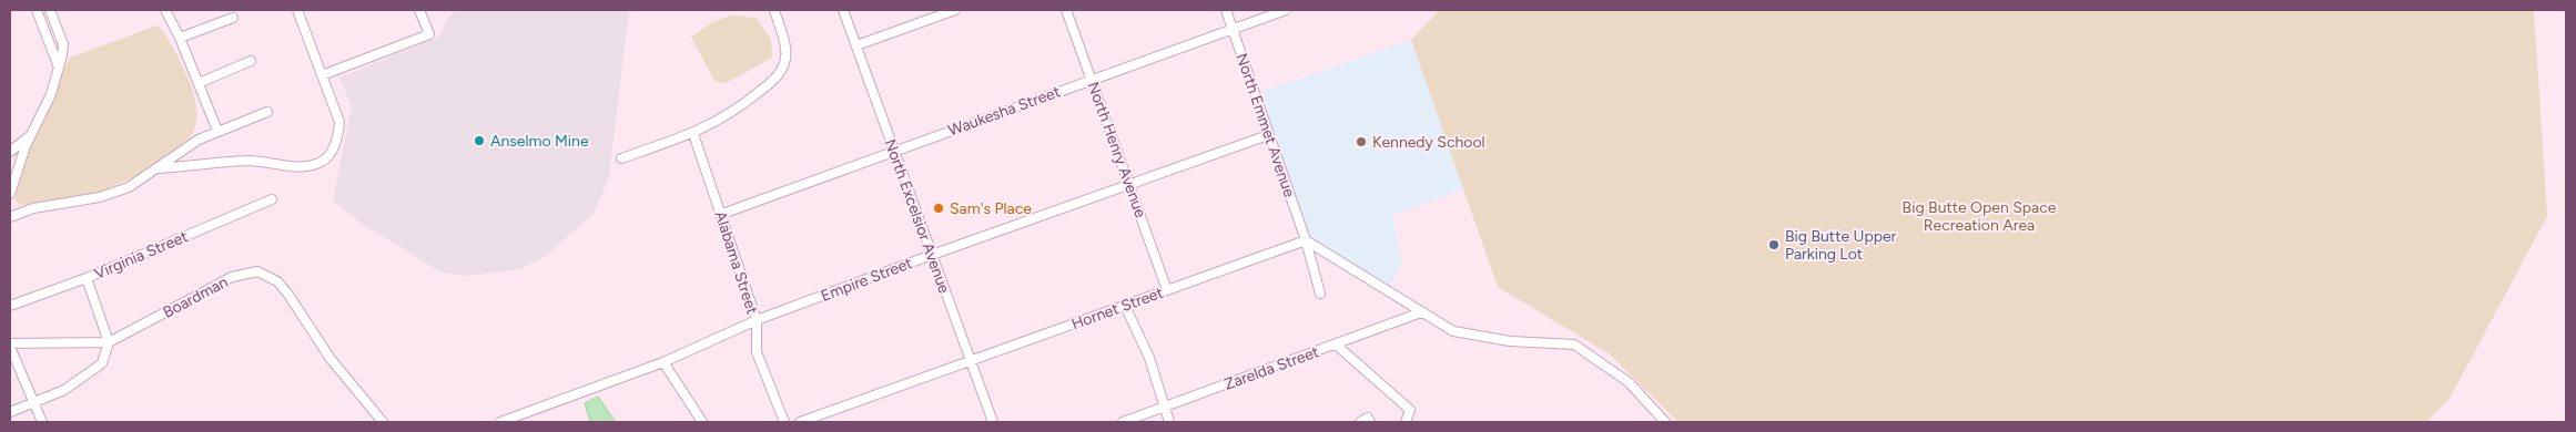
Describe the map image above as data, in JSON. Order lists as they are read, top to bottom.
{
  "streets": {
    "street": [
      "Waukesha Street",
      "North Emmet Avenue",
      "North Henry Avenue",
      "North Excelsior Avenue",
      "Virginia Street",
      "Alabama Street",
      "Empire Street",
      "Boardman",
      "Hornet Street",
      "Zarelda Street"
    ]
  },
  "crossings": [
    ["Waukesha Street", "North Emmet Avenue"],
    ["Waukesha Street", "North Henry Avenue"],
    ["Waukesha Street", "North Excelsior Avenue"],
    ["Waukesha Street", "Alabama Street"],
    ["North Emmet Avenue", "Empire Street"],
    ["North Emmet Avenue", "Hornet Street"],
    ["North Henry Avenue", "Empire Street"],
    ["North Henry Avenue", "Hornet Street"],
    ["North Excelsior Avenue", "Empire Street"],
    ["North Excelsior Avenue", "Hornet Street"],
    ["Alabama Street", "Empire Street"]
  ],
  "parks": ["Big Butte Open Space Recreation Area"],
  "places": [
    "Anselmo Mine",
    "Kennedy School",
    "Sam's Place",
    "Big Butte Upper Parking Lot"
  ]
}
